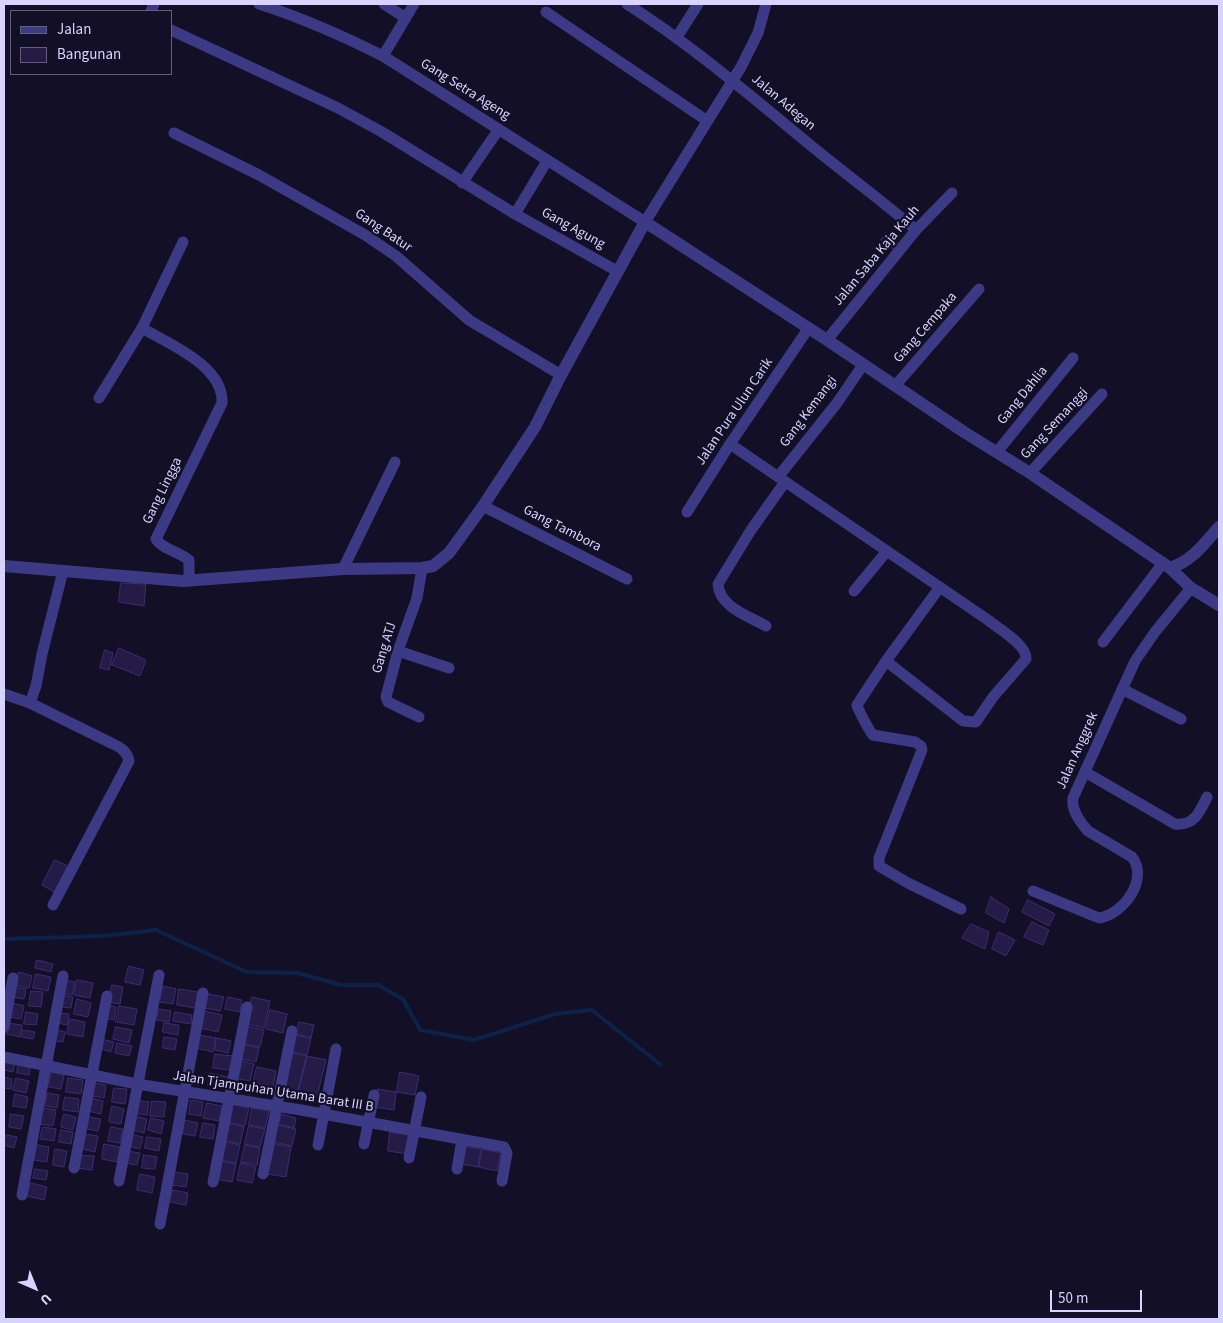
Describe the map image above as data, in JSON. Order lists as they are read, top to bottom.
{
  "streets": {
    "street": [
      "Gang Setra Ageng",
      "Jalan Adegan",
      "Gang Agung",
      "Gang Batur",
      "Jalan Saba Kaja Kauh",
      "Gang Cempaka",
      "Gang Dahlia",
      "Jalan Pura Ulun Carik",
      "Gang Kemangi",
      "Gang Semanggi",
      "Gang Lingga",
      "Gang Tambora",
      "Gang ATJ",
      "Jalan Anggrek",
      "Jalan Tjampuhan Utama Barat III B"
    ]
  },
  "crossings": [
    ["Jalan Adegan", "Jalan Saba Kaja Kauh"]
  ],
  "legend": ["Jalan", "Bangunan"],
  "scale_bar": "50 m",
  "north": "bottom right"
}
